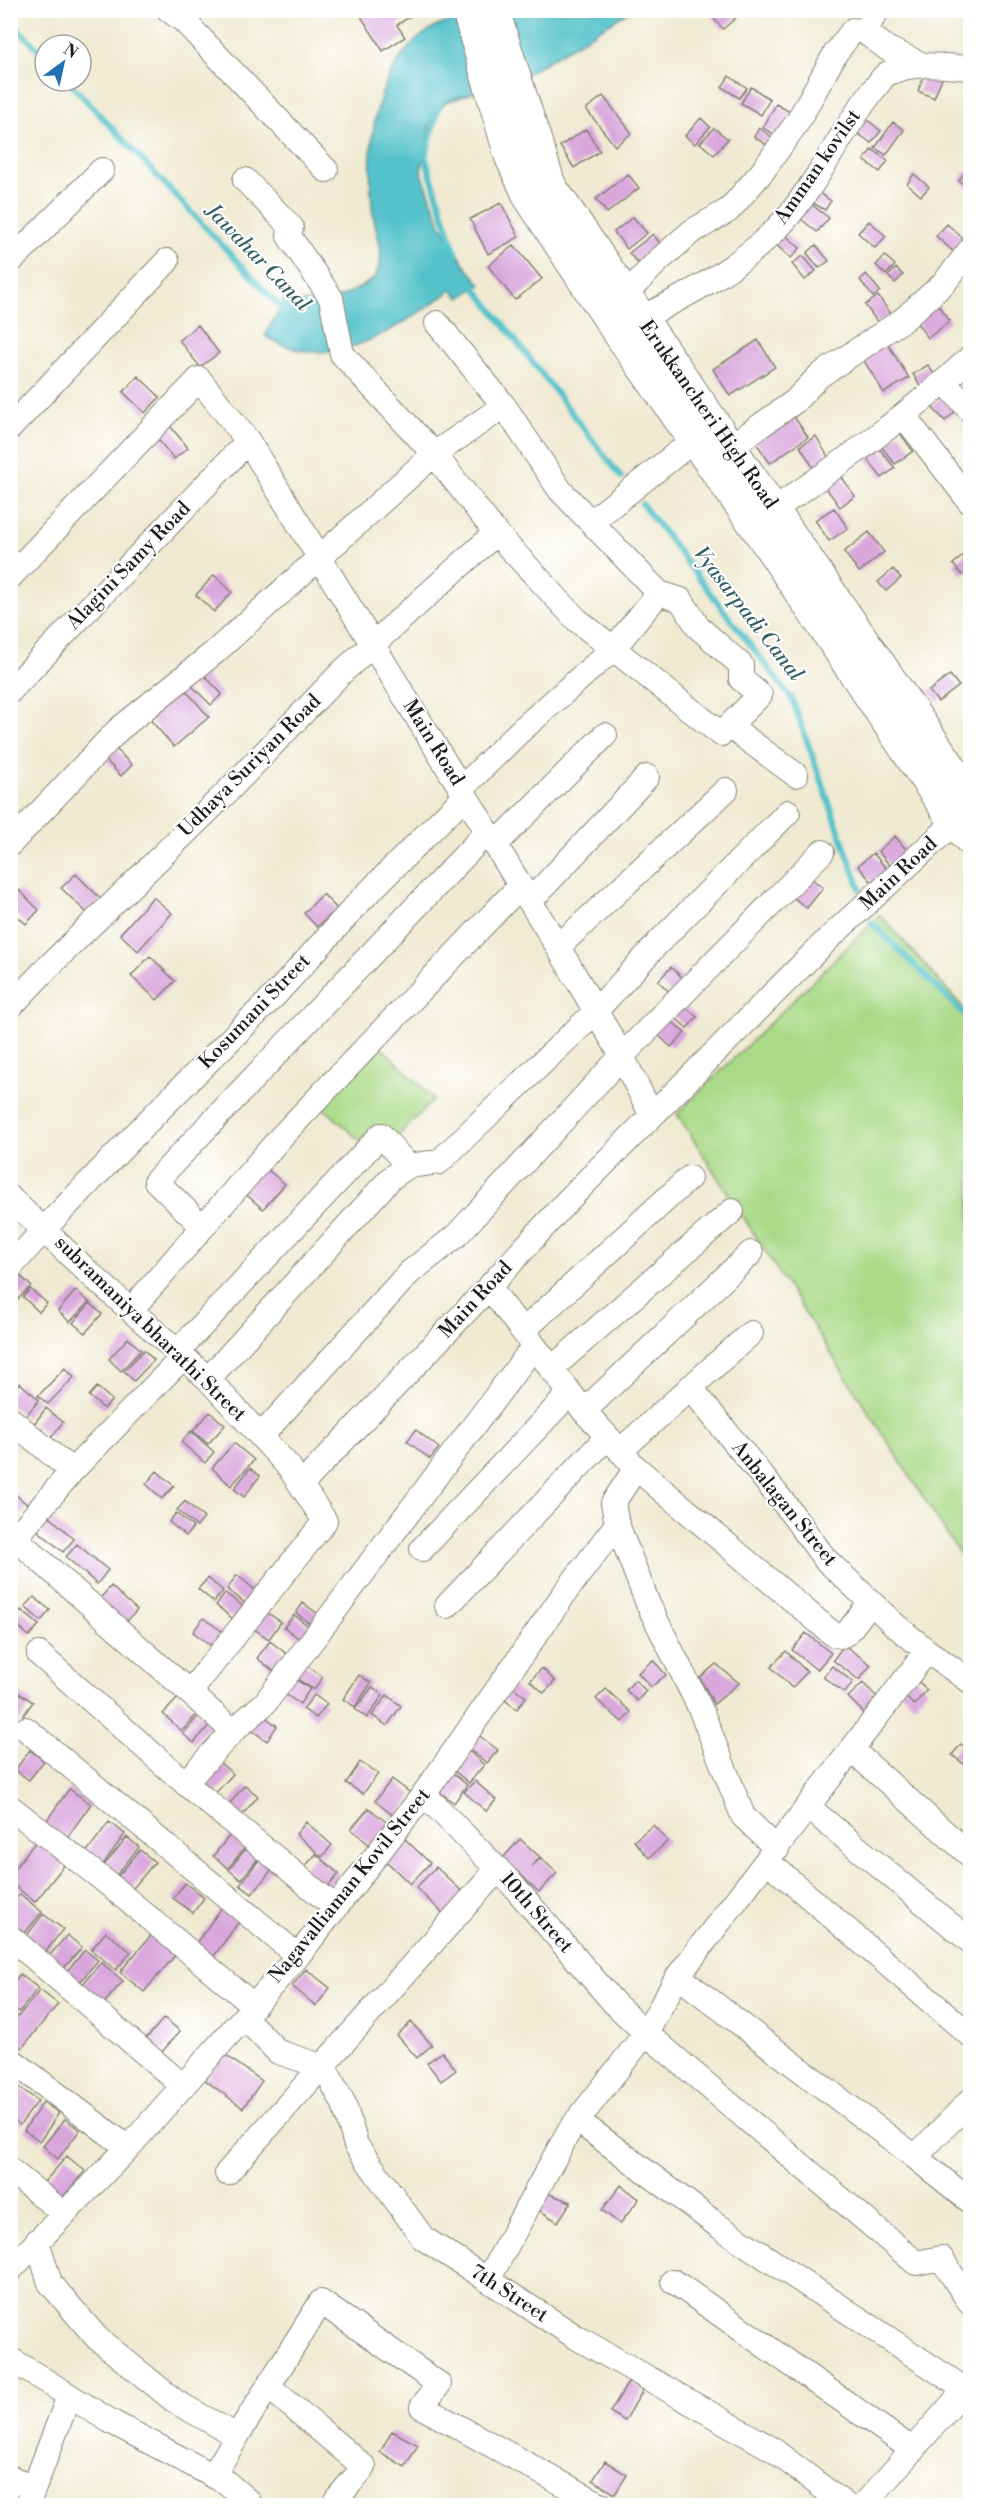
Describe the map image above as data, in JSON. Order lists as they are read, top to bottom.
{
  "streets": {
    "main road": ["Erukkancheri High Road"],
    "street": [
      "Amman kovilst",
      "Alagini Samy Road",
      "Main Road",
      "Udhaya Suriyan Road",
      "Kosumani Street",
      "subramaniya bharathi Street",
      "Anbalagan Street",
      "Nagavalliaman Kovil Street",
      "10th Street",
      "7th Street"
    ]
  },
  "crossings": [
    ["Amman kovilst", "Erukkancheri High Road"],
    ["Erukkancheri High Road", "Main Road"],
    ["Alagini Samy Road", "Main Road"],
    ["Main Road", "Udhaya Suriyan Road"],
    ["Main Road", "Kosumani Street"],
    ["Main Road", "subramaniya bharathi Street"],
    ["Kosumani Street", "subramaniya bharathi Street"],
    ["Nagavalliaman Kovil Street", "10th Street"]
  ],
  "water": ["Jawahar Canal", "Vyasarpadi Canal"],
  "north": "top right"
}
